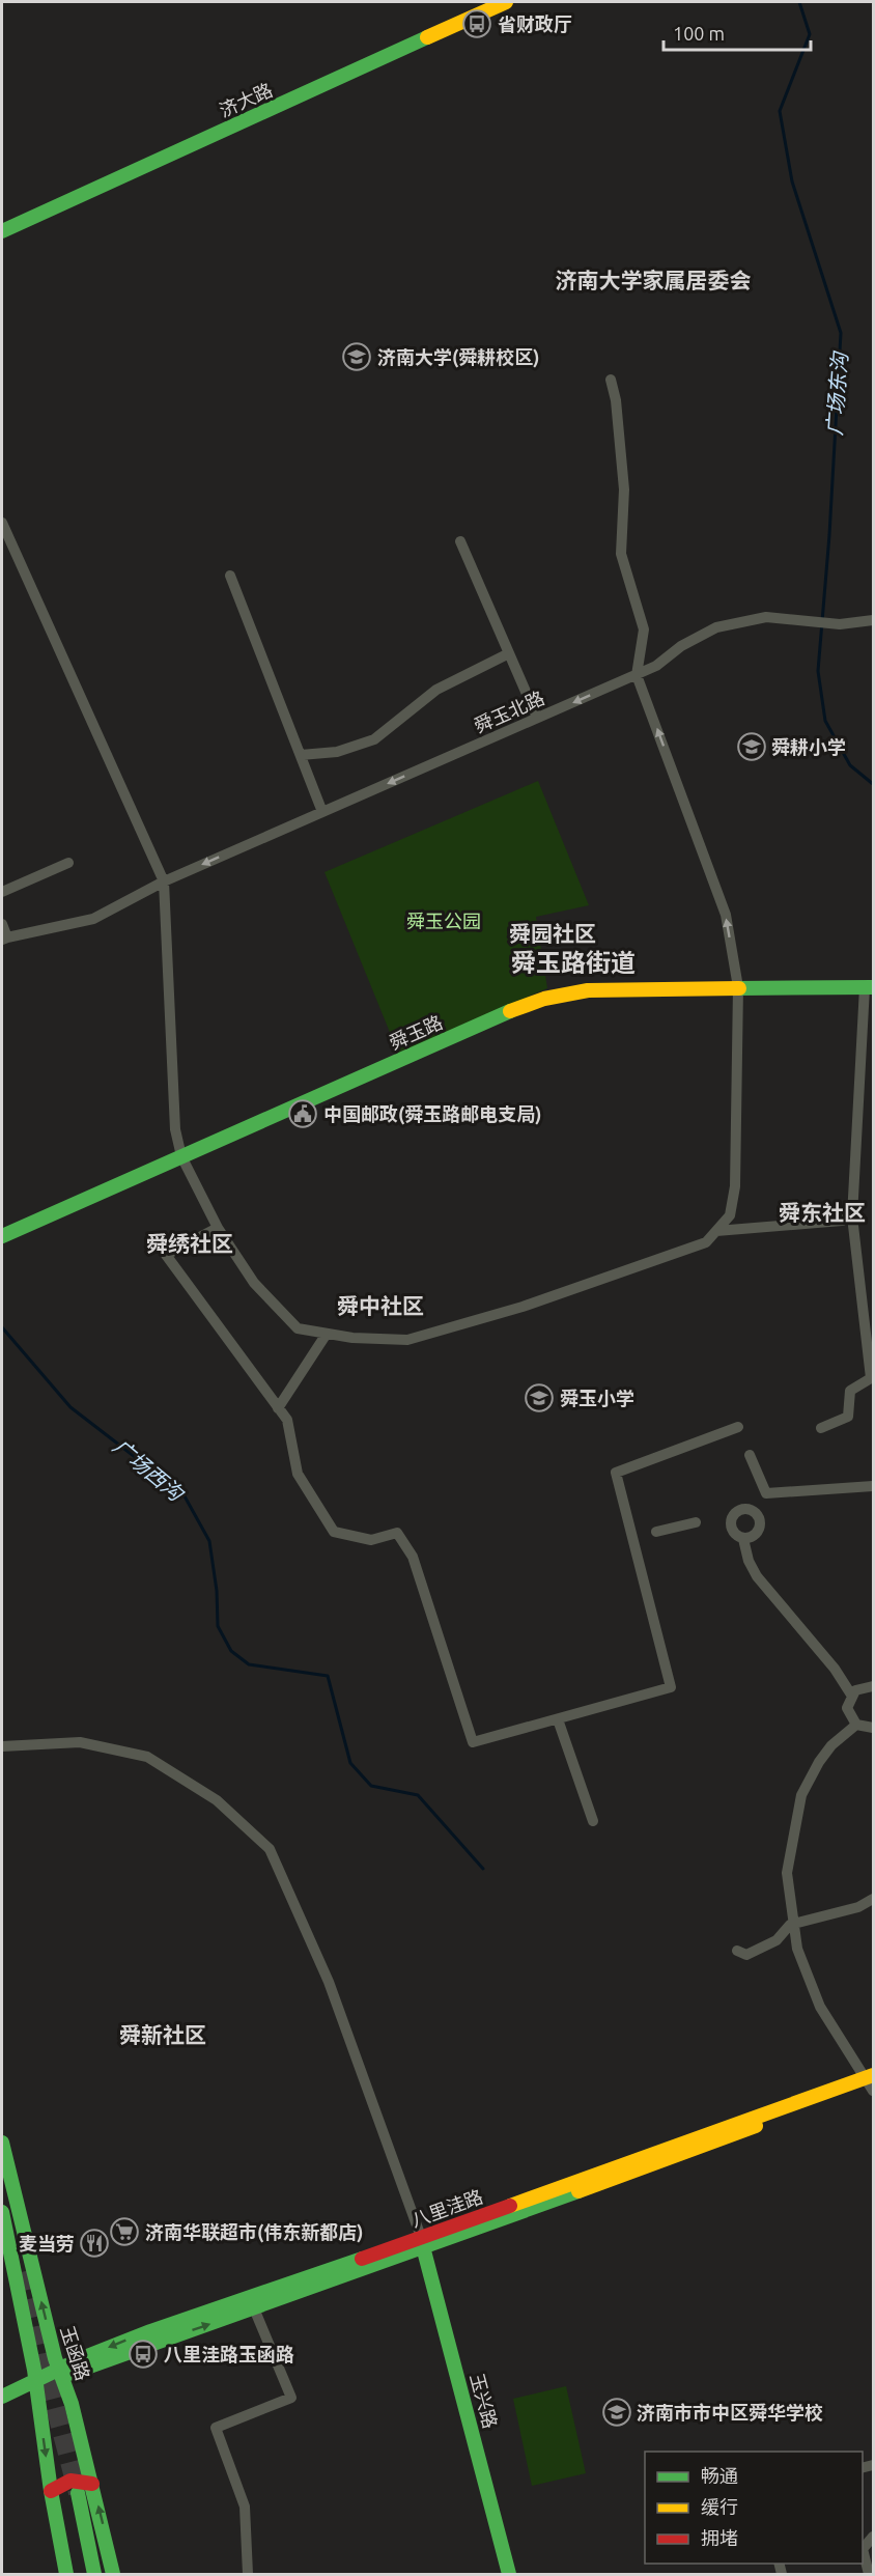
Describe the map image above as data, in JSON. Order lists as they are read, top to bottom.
{
  "streets": {
    "main road": [
      "济大路",
      "舜玉路",
      "八里洼路",
      "玉函路",
      "玉兴路"
    ],
    "street": ["舜玉北路"]
  },
  "crossings": [
    ["八里洼路", "玉函路"],
    ["八里洼路", "玉兴路"]
  ],
  "districts": [
    "济南大学家属居委会",
    "舜园社区",
    "舜玉路街道",
    "舜东社区",
    "舜绣社区",
    "舜中社区",
    "舜新社区"
  ],
  "water": ["广场东沟", "广场西沟"],
  "parks": ["舜玉公园"],
  "places": {
    "bus stop": ["省财政厅", "八里洼路玉函路"],
    "school or university": [
      "济南大学(舜耕校区)",
      "舜耕小学",
      "舜玉小学",
      "济南市市中区舜华学校"
    ],
    "public building": ["中国邮政(舜玉路邮电支局)"],
    "supermarket": ["济南华联超市(伟东新都店)"],
    "restaurant": ["麦当劳"]
  },
  "legend": ["畅通", "缓行", "拥堵"],
  "scale_bar": "100 m"
}
